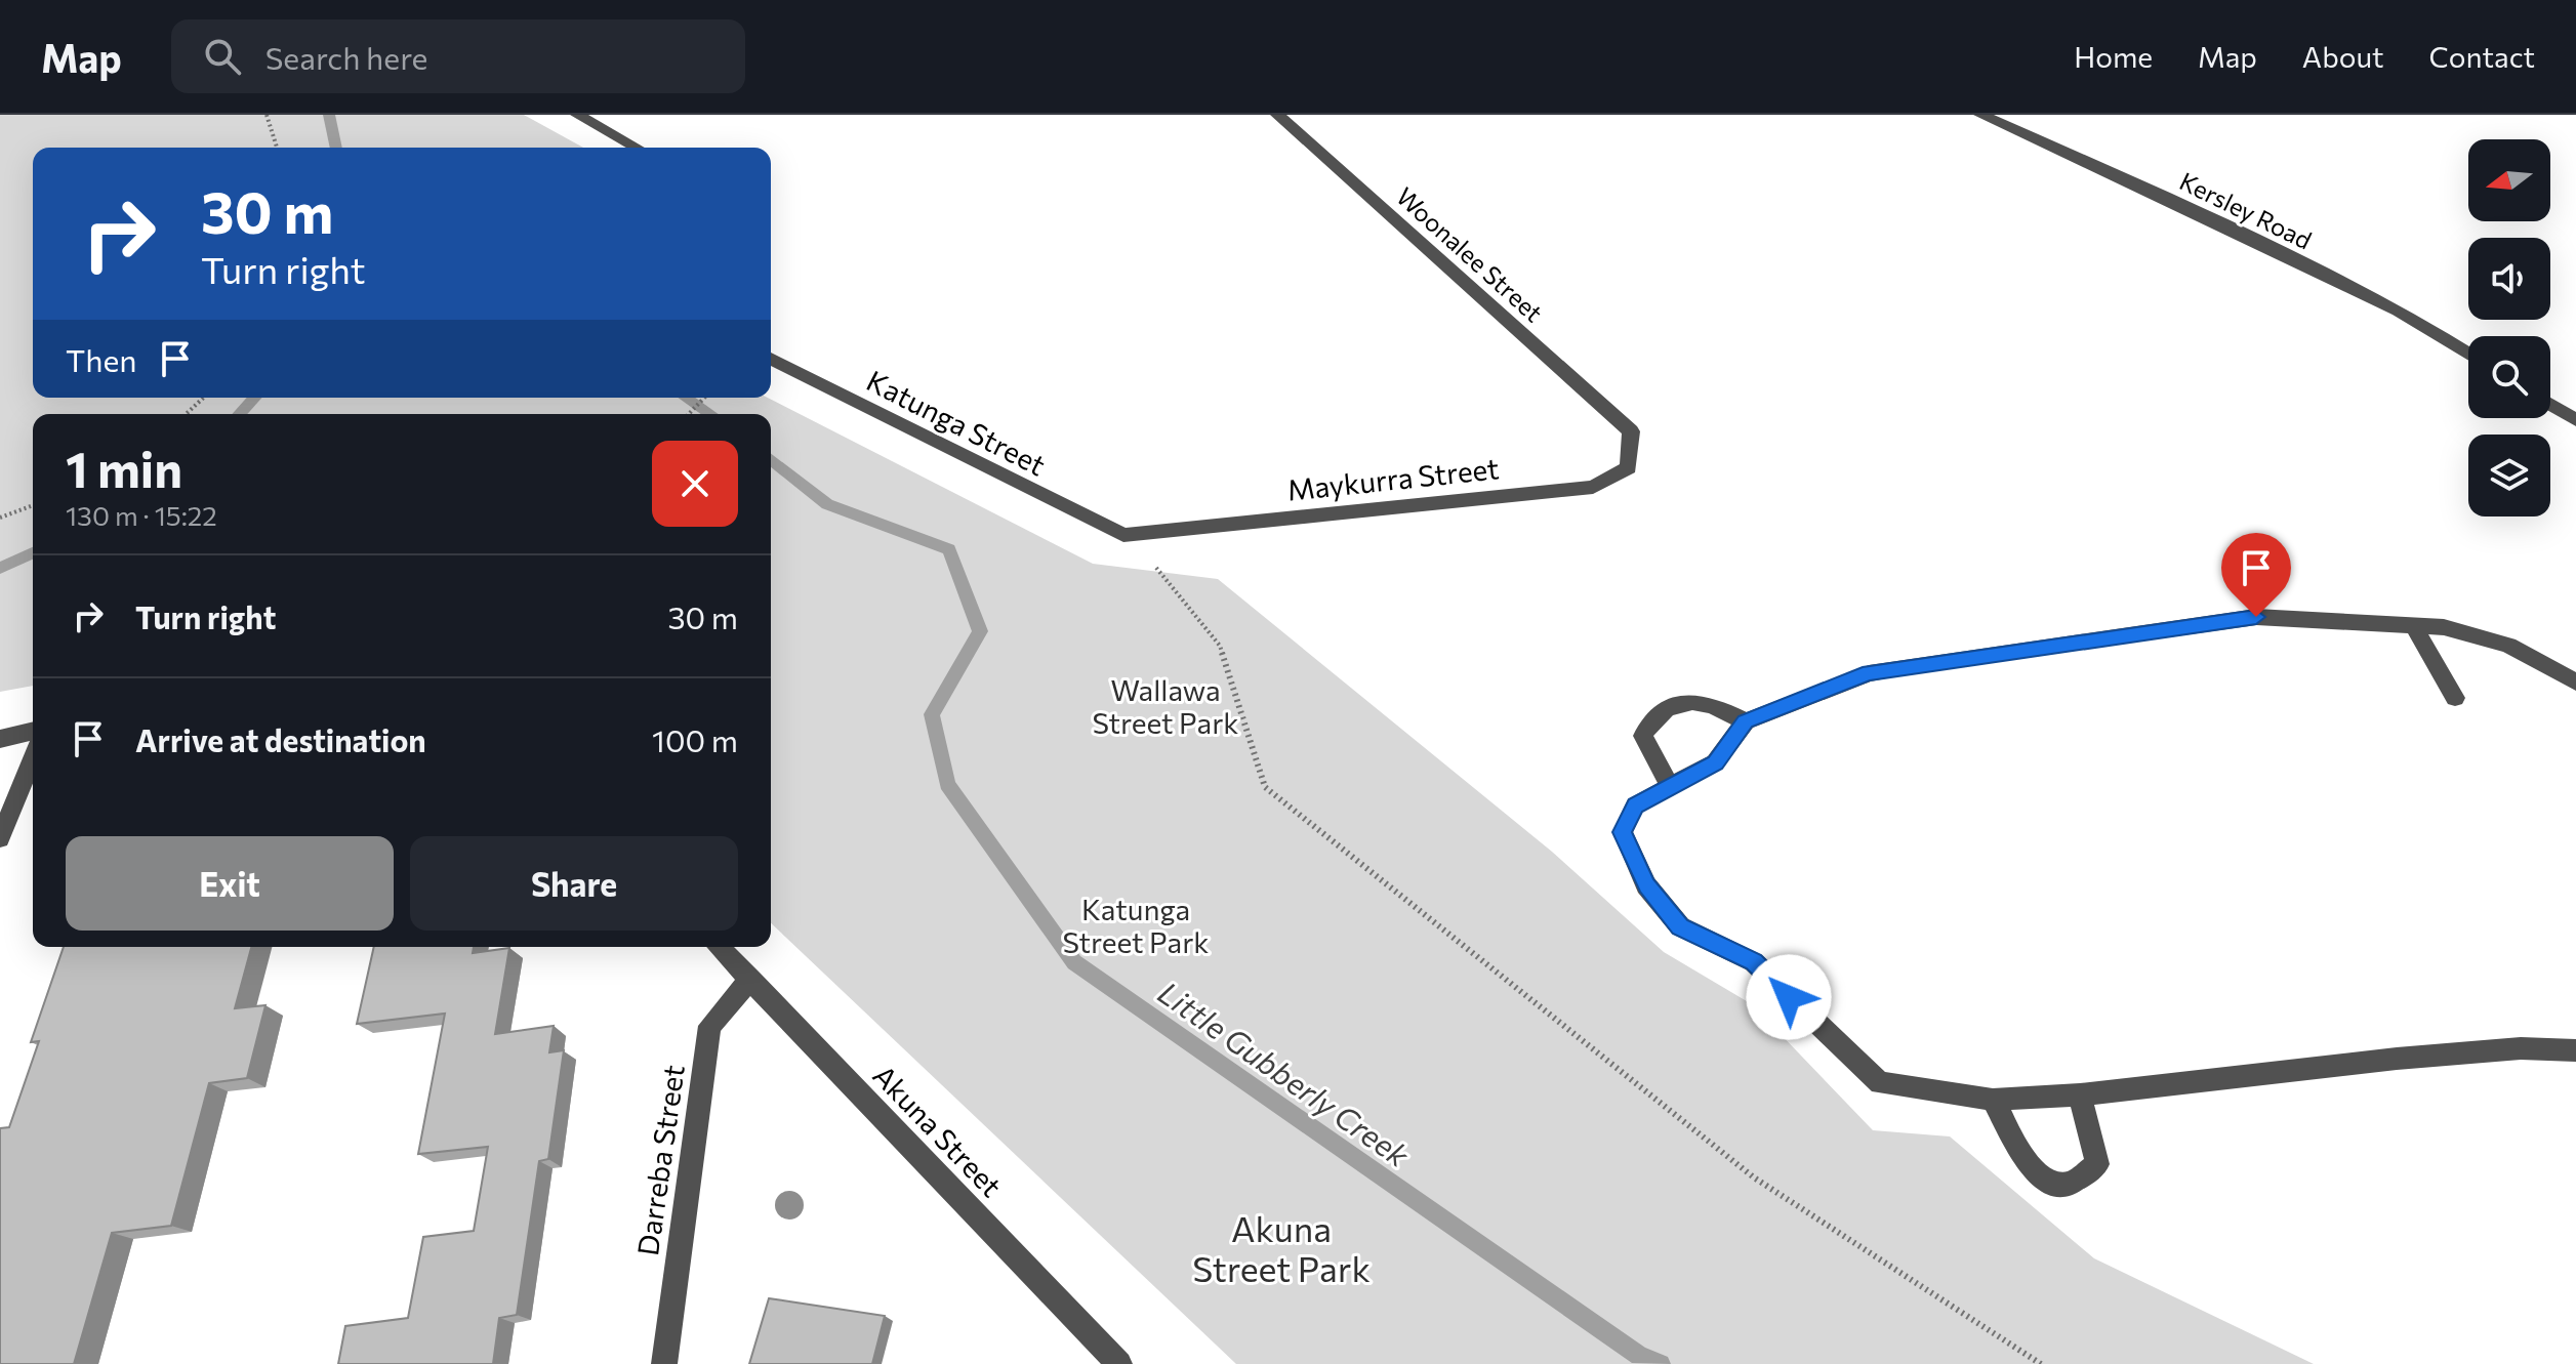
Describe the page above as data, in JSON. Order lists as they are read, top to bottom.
{
  "streets": {
    "street": [
      "Kersley Road",
      "Woonalee Street",
      "Katunga Street",
      "Maykurra Street",
      "Akuna Street",
      "Darreba Street"
    ]
  },
  "crossings": [
    ["Woonalee Street", "Maykurra Street"],
    ["Katunga Street", "Maykurra Street"],
    ["Akuna Street", "Darreba Street"]
  ],
  "water": ["Little Gubberly Creek"],
  "parks": ["Wallawa Street Park", "Katunga Street Park", "Akuna Street Park"],
  "north": "left",
  "page": {
    "header": "Map",
    "search": "Search here",
    "nav": [
      "Home",
      "Map",
      "About",
      "Contact"
    ],
    "turn": ["30 m", "Turn right"],
    "then": "Then",
    "heading": ["1 min", "130 m · 15:22"],
    "list": [
      {
        "name": "Turn right",
        "value": "30 m"
      },
      {
        "name": "Arrive at destination",
        "value": "100 m"
      }
    ],
    "buttons": ["Exit", "Share"]
  }
}
